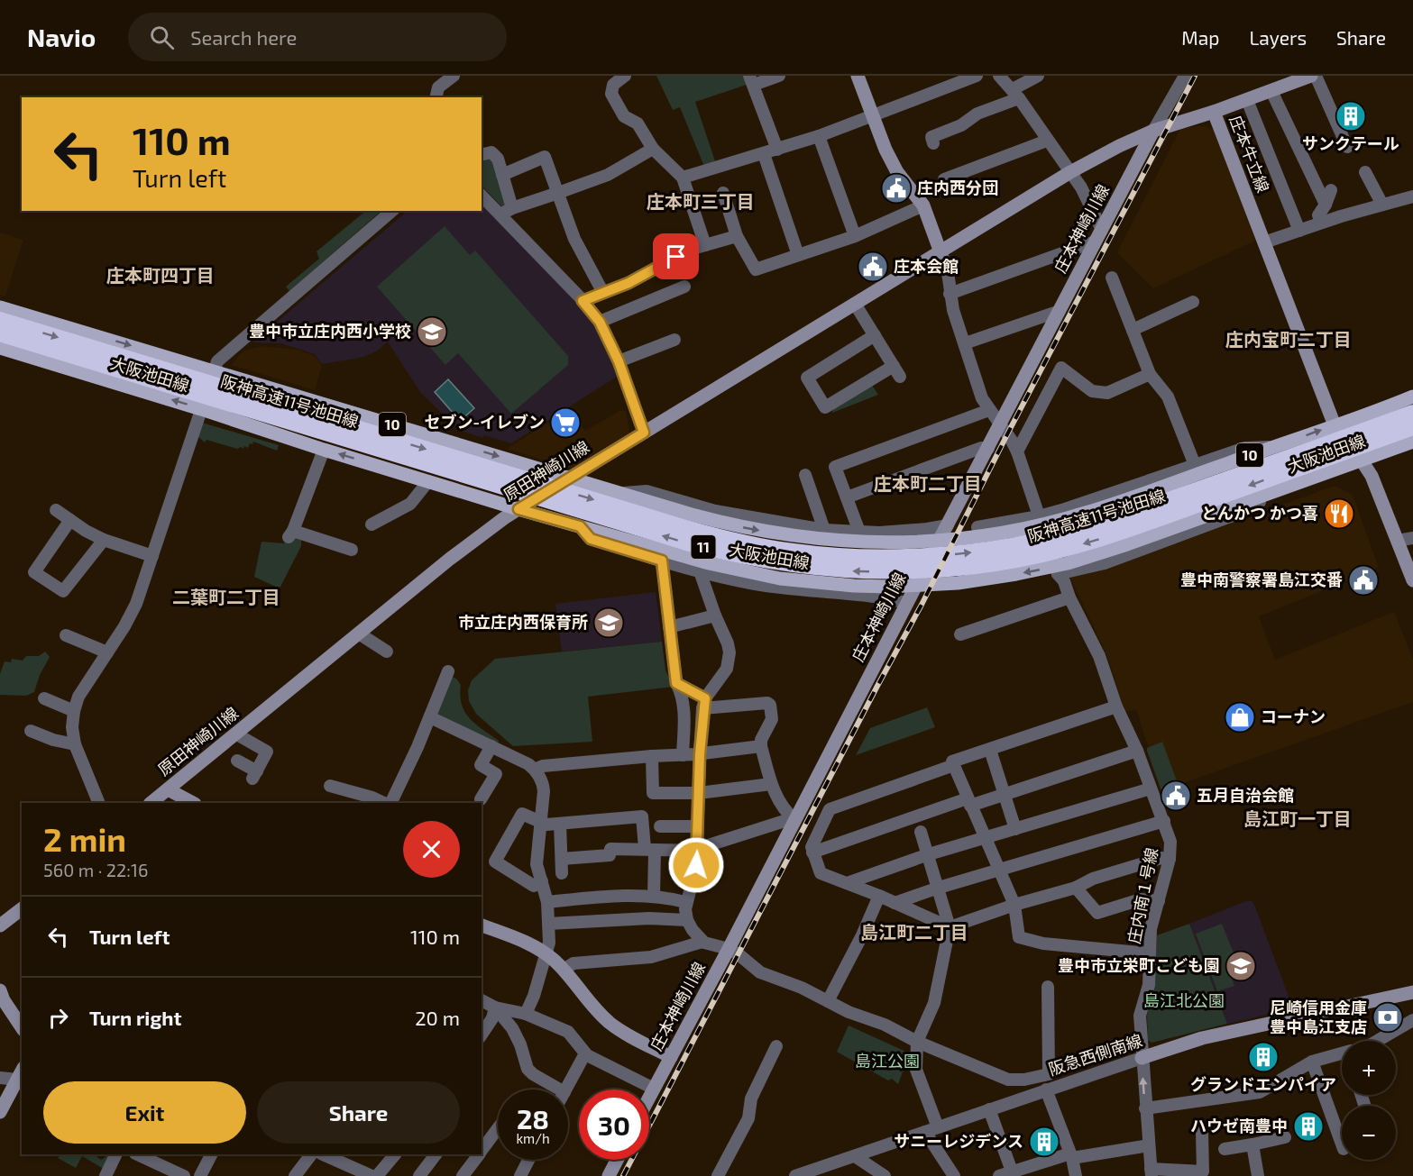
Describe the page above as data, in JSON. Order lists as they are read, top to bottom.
{
  "streets": {
    "highway": ["阪神高速11号池田線", "11"],
    "main road": ["大阪池田線", "10"],
    "street": [
      "庄本牛立線",
      "庄本神崎川線",
      "原田神崎川線",
      "庄内南１号線",
      "阪急西側南線"
    ]
  },
  "crossings": [
    ["庄本牛立線", "庄本神崎川線"],
    ["庄本牛立線", "大阪池田線"],
    ["庄本牛立線", "原田神崎川線"],
    ["庄本牛立線", "庄内南１号線"],
    ["庄本神崎川線", "庄内南１号線"],
    ["大阪池田線", "原田神崎川線"],
    ["原田神崎川線", "庄内南１号線"],
    ["庄内南１号線", "阪急西側南線"]
  ],
  "districts": [
    "庄本町三丁目",
    "庄本町四丁目",
    "庄内宝町二丁目",
    "庄本町二丁目",
    "二葉町二丁目",
    "島江町一丁目",
    "島江町二丁目"
  ],
  "parks": ["島江北公園", "島江公園"],
  "places": {
    "building": [
      "サンクテール",
      "グランドエンパイア",
      "ハウゼ南豊中",
      "サニーレジデンス"
    ],
    "public building": [
      "庄内西分団",
      "庄本会館",
      "豊中南警察署島江交番",
      "五月自治会館"
    ],
    "school or university": ["豊中市立庄内西小学校", "市立庄内西保育所", "豊中市立栄町こども園"],
    "supermarket": ["セブン-イレブン"],
    "restaurant": ["とんかつ かつ喜"],
    "shop": ["コーナン"],
    "bank": ["尼崎信用金庫 豊中島江支店"]
  },
  "page": {
    "header": "Navio",
    "search": "Search here",
    "nav": ["Map", "Layers", "Share"],
    "turn": ["110 m", "Turn left"],
    "heading": ["2 min", "560 m · 22:16"],
    "list": [
      {
        "name": "Turn left",
        "value": "110 m"
      },
      {
        "name": "Turn right",
        "value": "20 m"
      }
    ],
    "map_buttons": ["+", "−"],
    "buttons": ["Exit", "Share"],
    "speed": "28 km/h",
    "limit": "30"
  }
}
